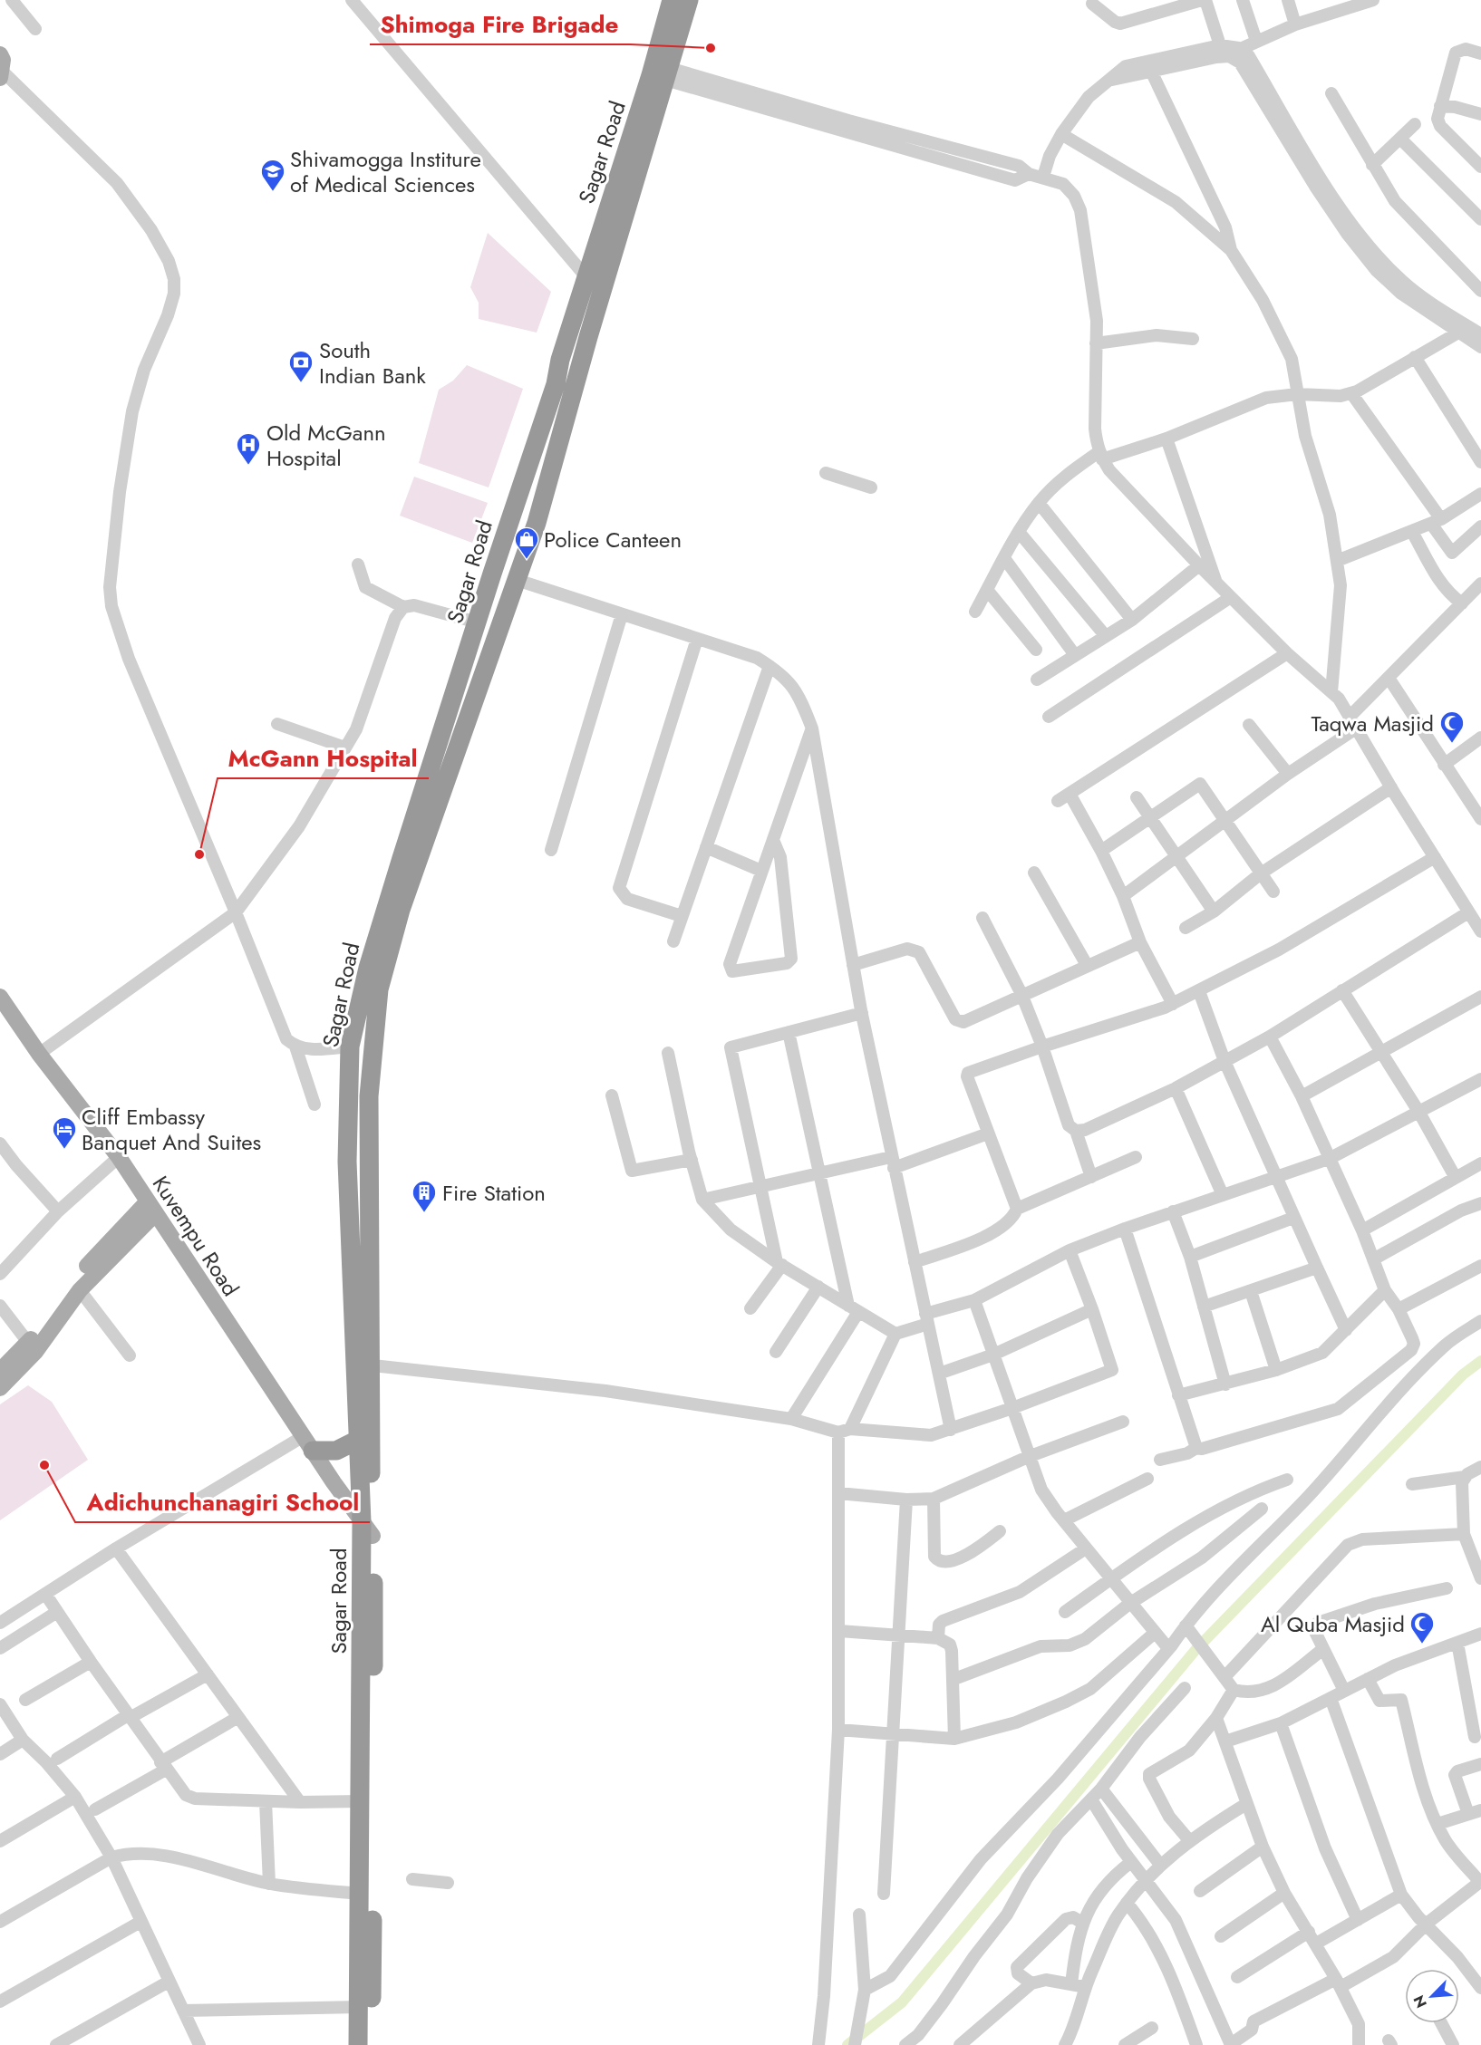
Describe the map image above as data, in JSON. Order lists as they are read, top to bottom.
{
  "streets": {
    "highway": ["Sagar Road"],
    "main road": ["Kuvempu Road"]
  },
  "crossings": [
    ["Sagar Road", "Kuvempu Road"]
  ],
  "places": {
    "other": ["Shimoga Fire Brigade", "McGann Hospital", "Adichunchanagiri School"],
    "school or university": ["Shivamogga Institure of Medical Sciences"],
    "bank": ["South Indian Bank"],
    "hospital": ["Old McGann Hospital"],
    "shop": ["Police Canteen"],
    "mosque": ["Taqwa Masjid", "Al Quba Masjid"],
    "hotel": ["Cliff Embassy Banquet And Suites"],
    "building": ["Fire Station"]
  },
  "north": "bottom left"
}
